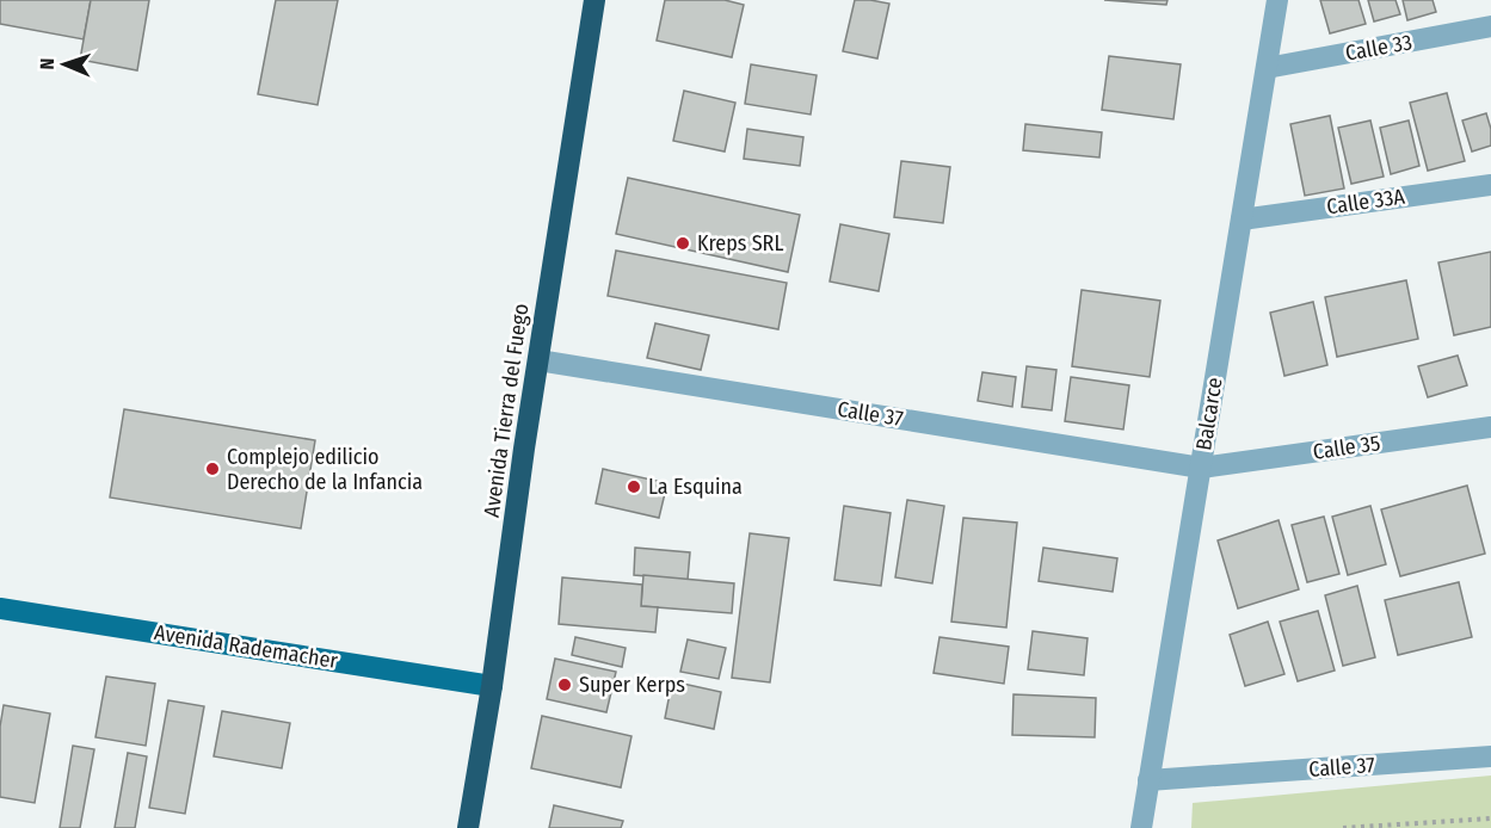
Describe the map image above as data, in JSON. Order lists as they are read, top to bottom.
{
  "streets": {
    "highway": ["Avenida Tierra del Fuego"],
    "main road": ["Avenida Rademacher"],
    "street": [
      "Calle 33",
      "Calle 33A",
      "Calle 37",
      "Balcarce",
      "Calle 35"
    ]
  },
  "crossings": [
    ["Calle 33", "Balcarce"],
    ["Calle 33A", "Balcarce"],
    ["Avenida Tierra del Fuego", "Calle 37"],
    ["Avenida Tierra del Fuego", "Avenida Rademacher"],
    ["Calle 37", "Balcarce"],
    ["Calle 37", "Calle 35"],
    ["Balcarce", "Calle 35"]
  ],
  "places": [
    "Kreps SRL",
    "Complejo edilicio Derecho de la Infancia",
    "La Esquina",
    "Super Kerps"
  ],
  "north": "left"
}
